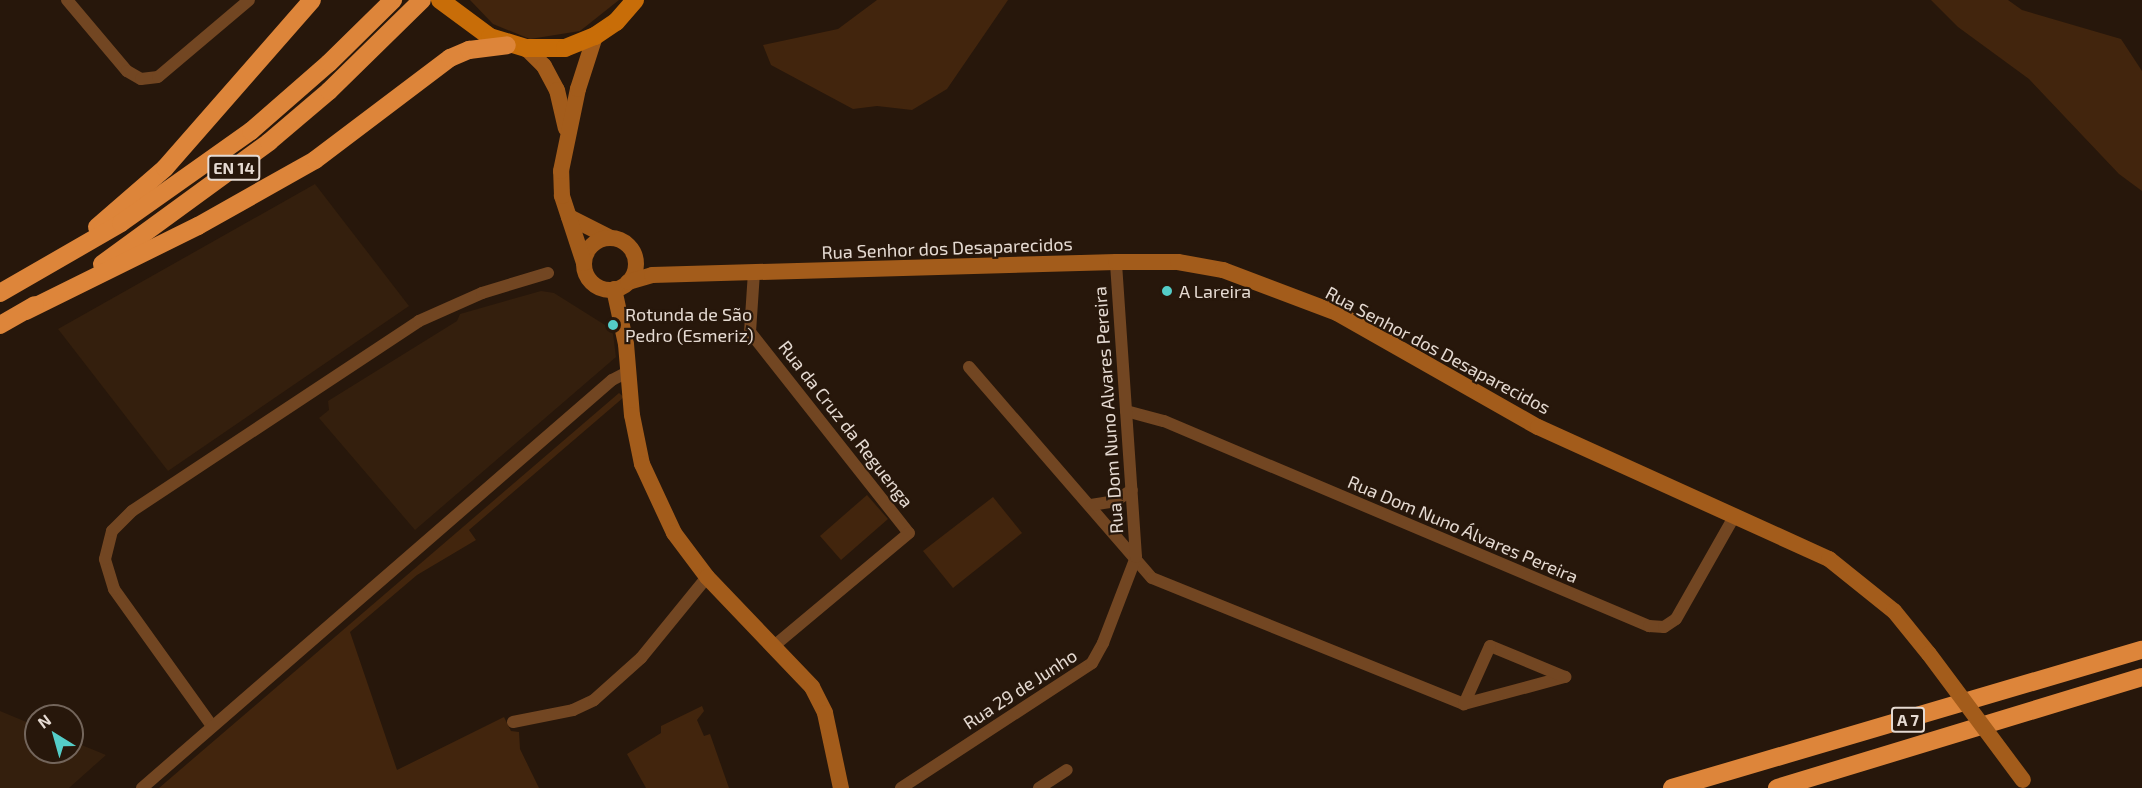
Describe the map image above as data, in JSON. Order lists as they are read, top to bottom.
{
  "streets": {
    "highway": ["EN 14", "A 7"],
    "street": [
      "Rua Senhor dos Desaparecidos",
      "Rua Dom Nuno Alvares Pereira",
      "Rua da Cruz da Reguenga",
      "Rua Dom Nuno Álvares Pereira",
      "Rua 29 de Junho"
    ]
  },
  "crossings": [
    ["Rua Senhor dos Desaparecidos", "Rua Dom Nuno Alvares Pereira"],
    ["Rua Senhor dos Desaparecidos", "Rua da Cruz da Reguenga"],
    ["Rua Senhor dos Desaparecidos", "Rua Dom Nuno Álvares Pereira"],
    ["Rua Dom Nuno Alvares Pereira", "Rua Dom Nuno Álvares Pereira"],
    ["Rua Dom Nuno Alvares Pereira", "Rua 29 de Junho"]
  ],
  "places": ["A Lareira", "Rotunda de São Pedro (Esmeriz)"],
  "north": "top left"
}
